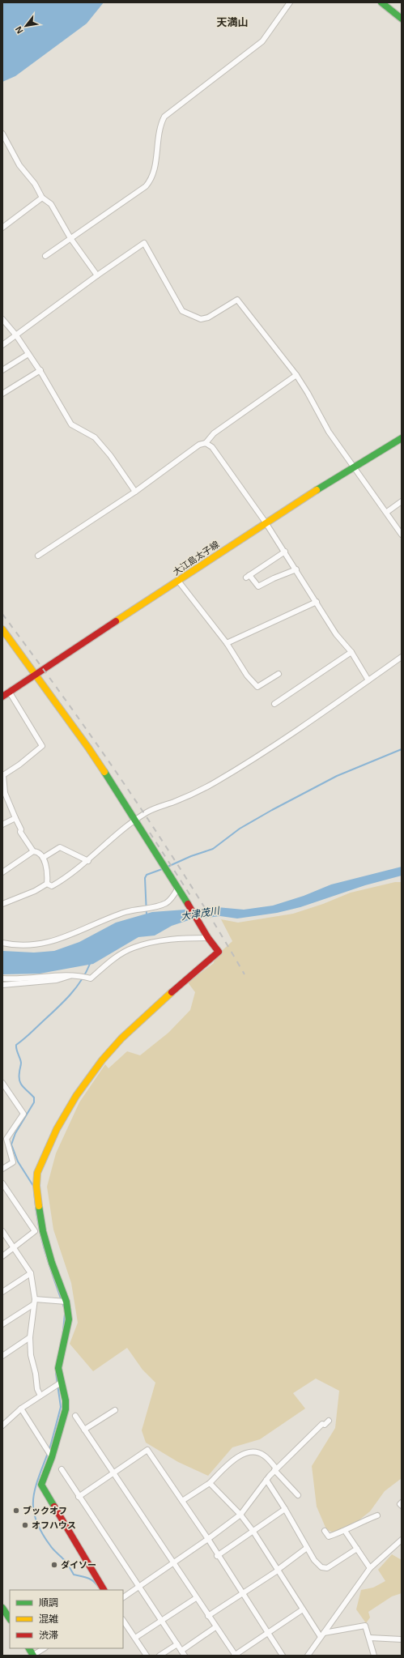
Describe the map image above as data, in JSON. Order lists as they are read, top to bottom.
{
  "streets": {
    "main road": ["大江島太子線"]
  },
  "districts": ["天満山"],
  "water": ["大津茂川"],
  "places": ["ブックオフ", "オフハウス", "ダイソー"],
  "legend": ["順調", "混雑", "渋滞"],
  "north": "bottom left"
}
